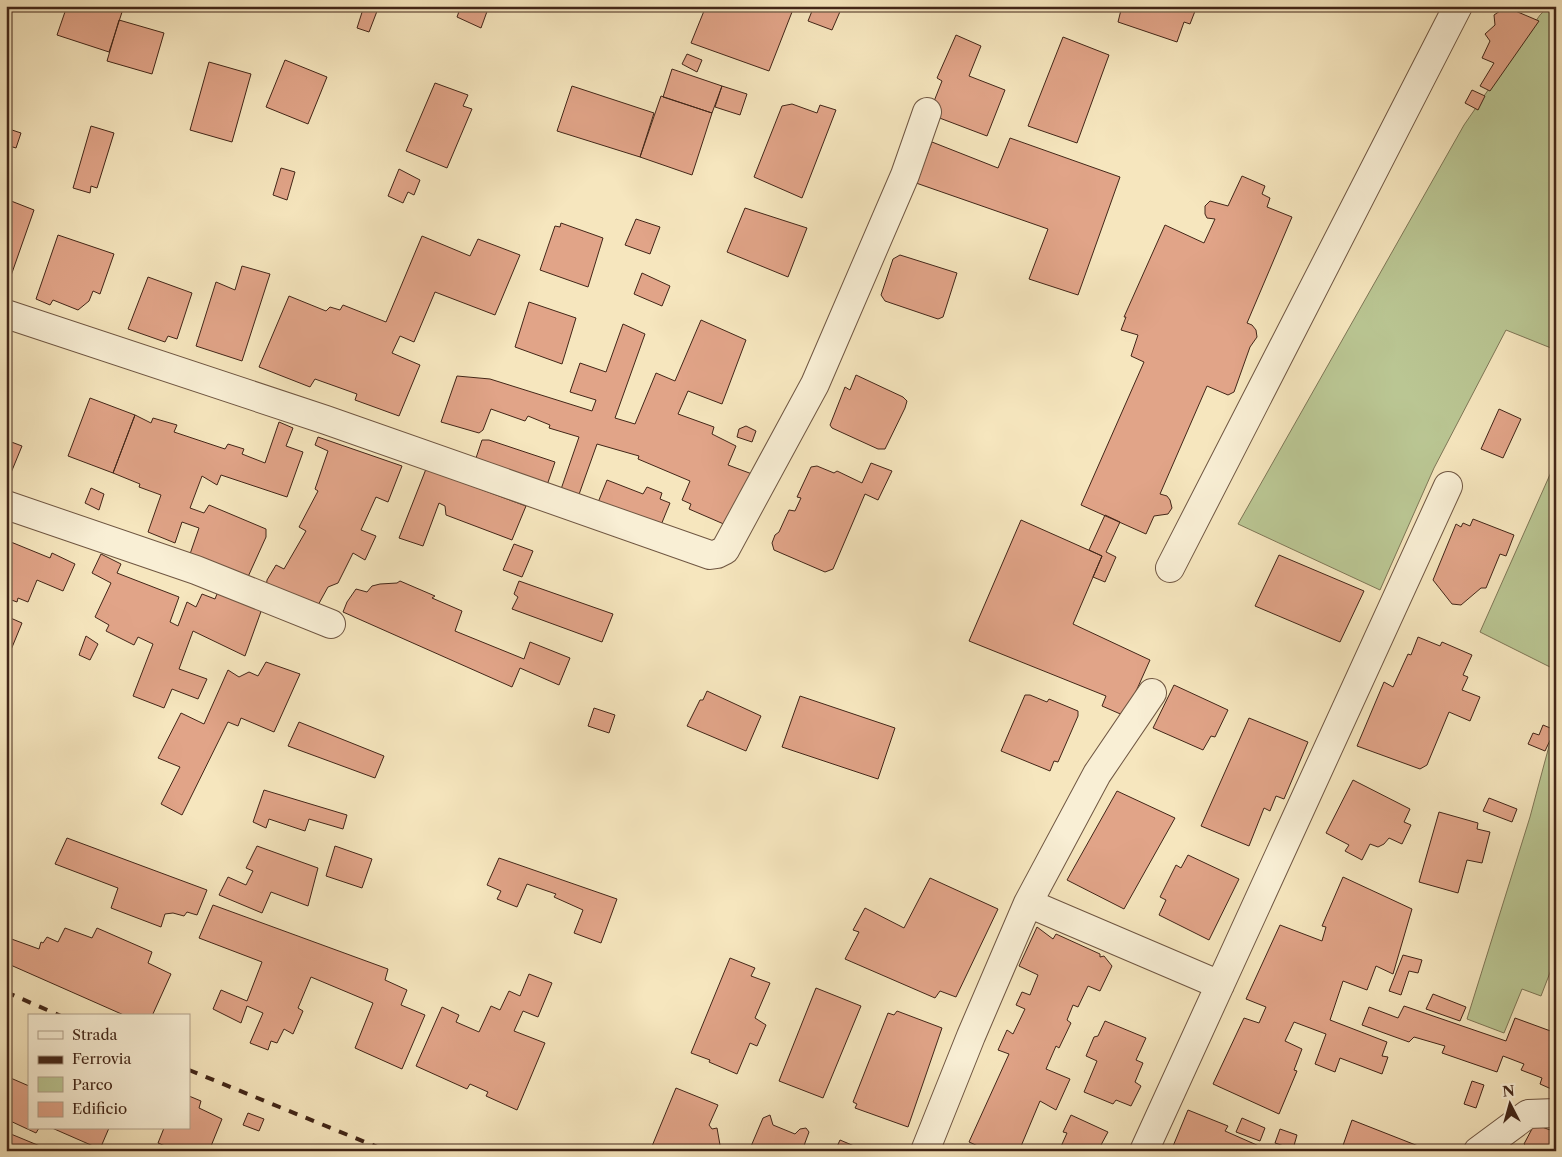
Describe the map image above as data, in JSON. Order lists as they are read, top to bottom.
{
  "legend": [
    "Strada",
    "Ferrovia",
    "Parco",
    "Edificio"
  ],
  "north": "top"
}
